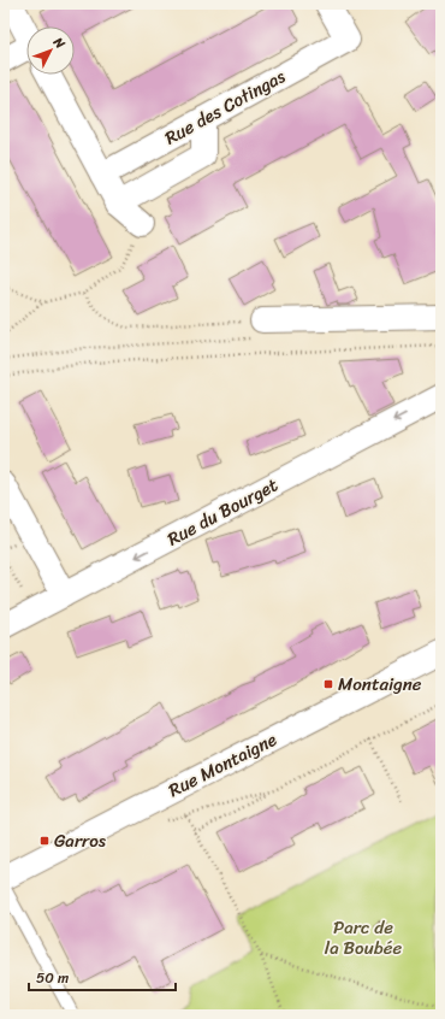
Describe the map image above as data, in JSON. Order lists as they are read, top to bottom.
{
  "streets": {
    "street": ["Rue des Cotingas", "Rue du Bourget", "Rue Montaigne"]
  },
  "parks": ["Parc de la Boubée"],
  "places": {
    "transit": ["Montaigne", "Garros"]
  },
  "scale_bar": "50 m",
  "north": "top right"
}
